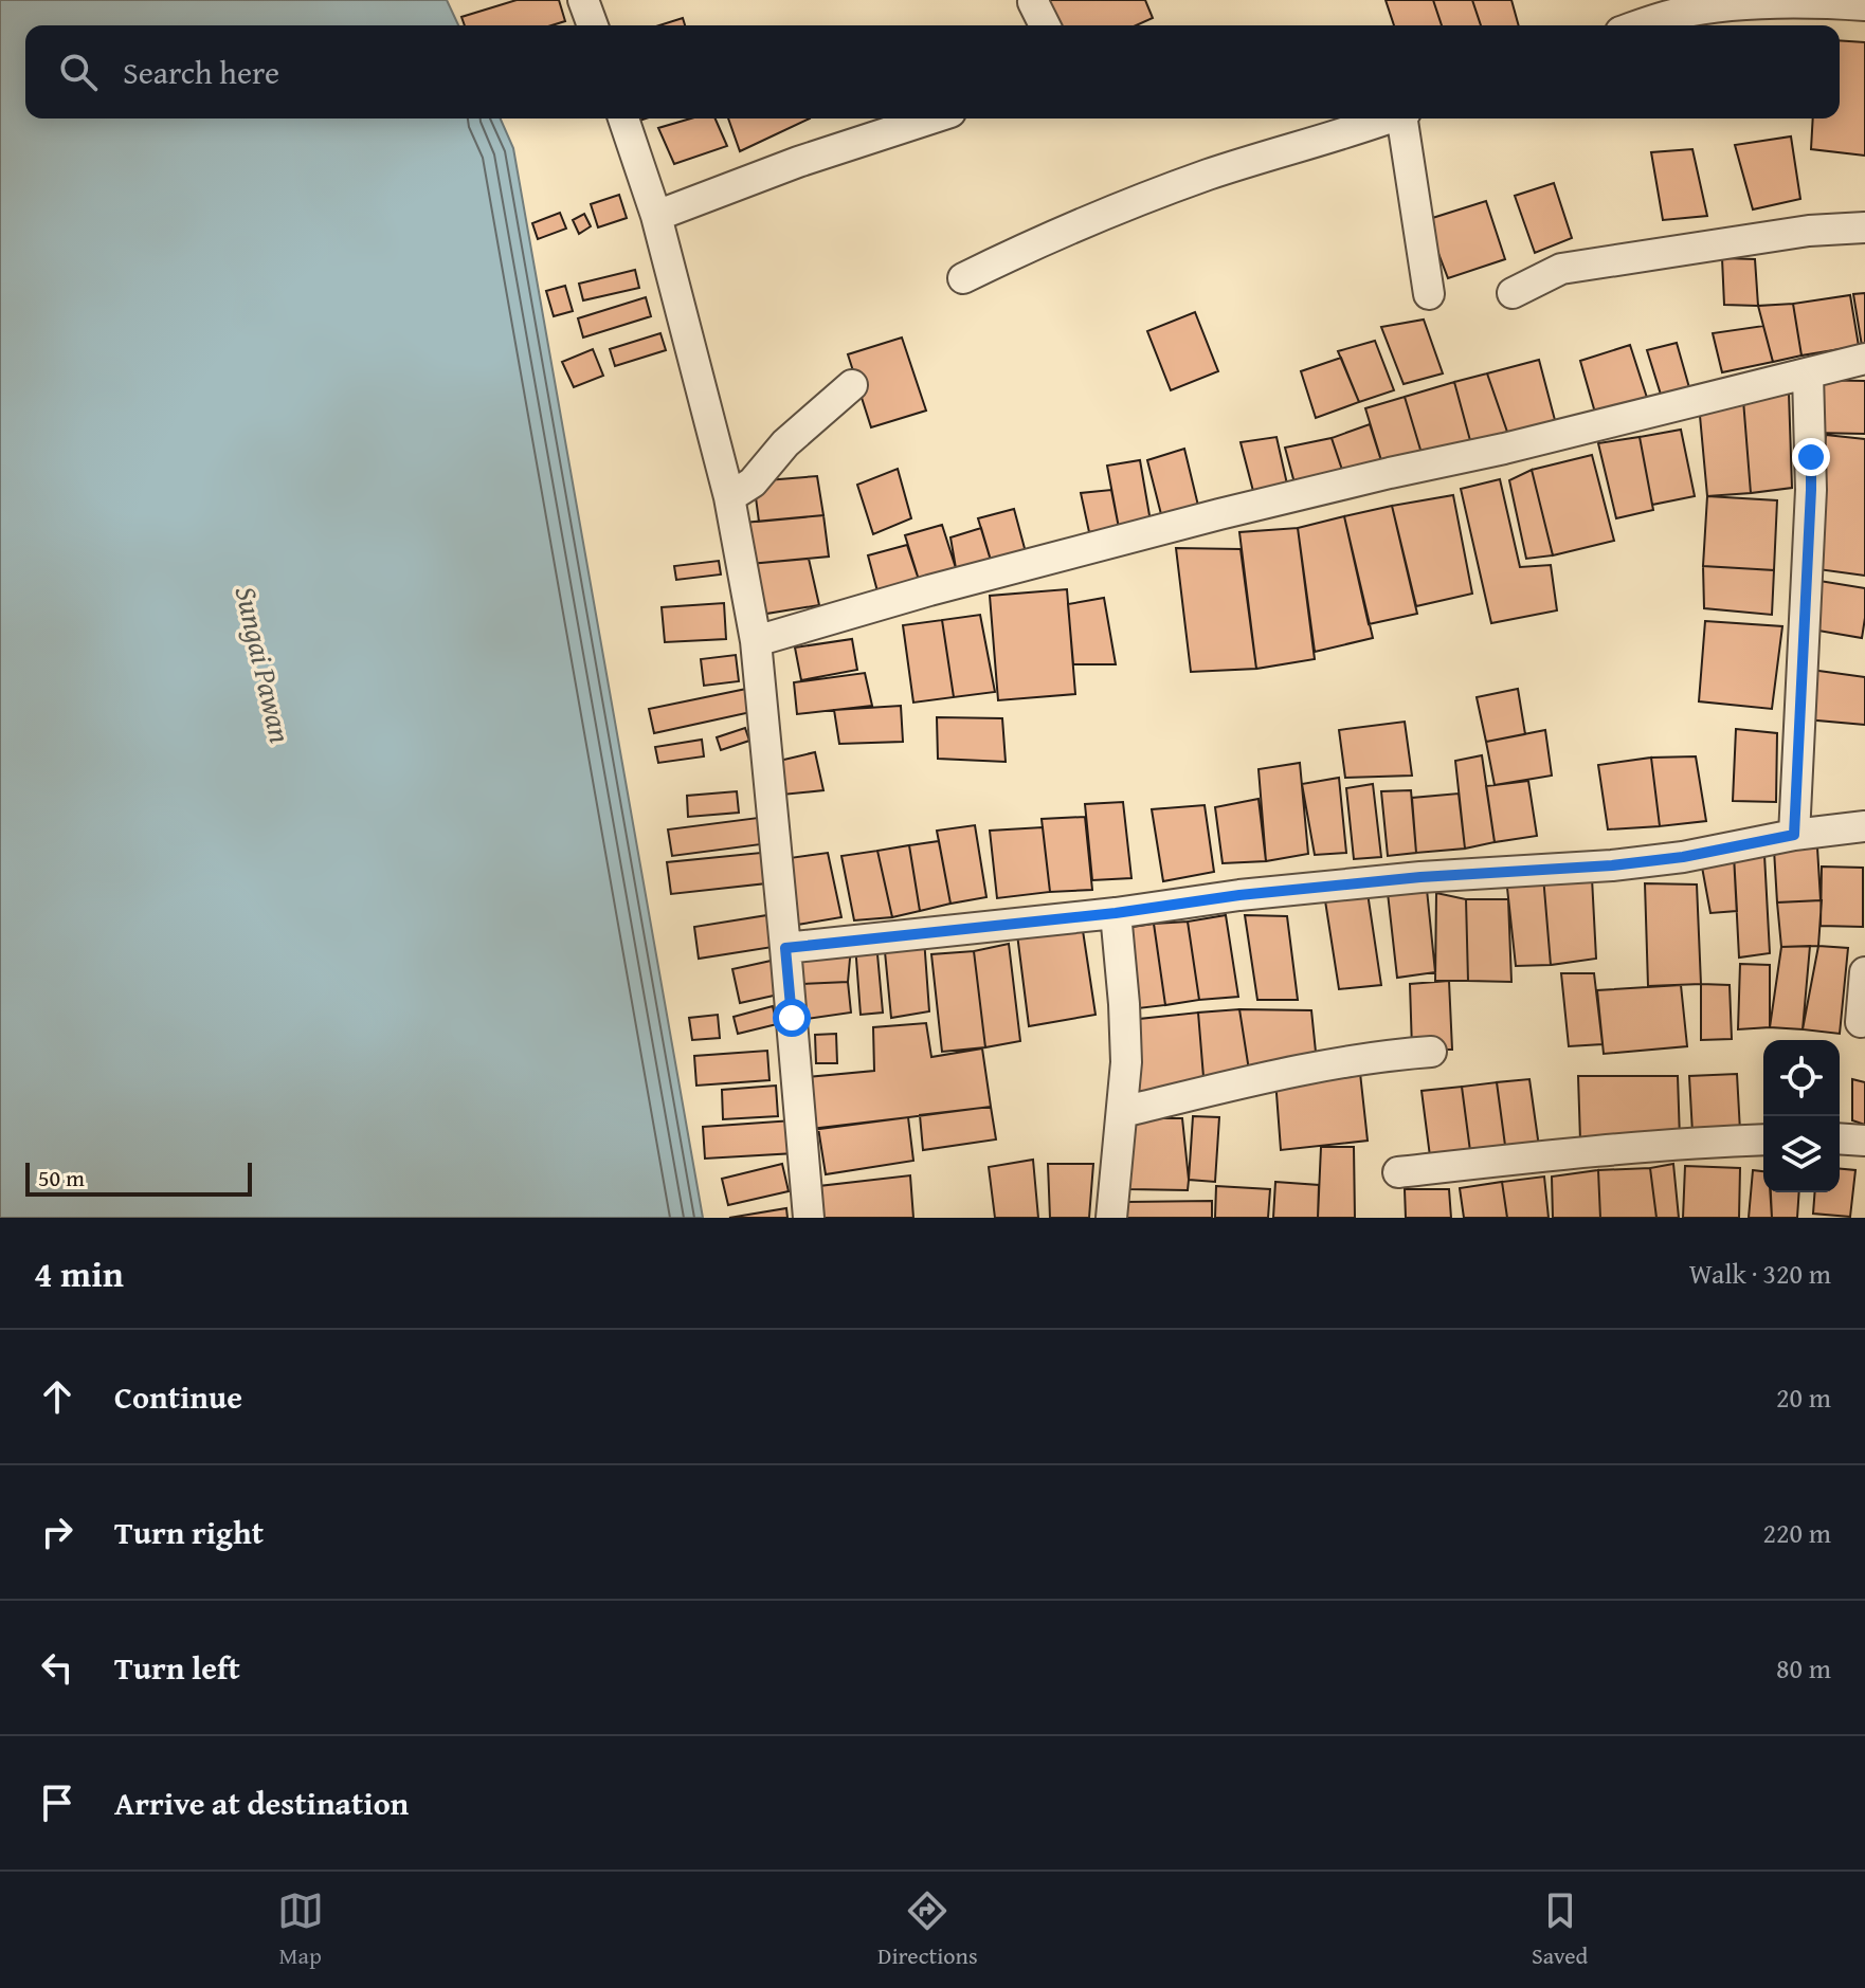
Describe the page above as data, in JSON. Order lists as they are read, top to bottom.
{
  "water": ["Sungai Pawan"],
  "scale_bar": "50 m",
  "page": {
    "search": "Search here",
    "scale": "50 m",
    "heading": ["4 min", "Walk · 320 m"],
    "list": [
      ["Continue", "20 m"],
      ["Turn right", "220 m"],
      ["Turn left", "80 m"],
      "Arrive at destination"
    ],
    "nav": ["Map", "Directions", "Saved"]
  }
}
